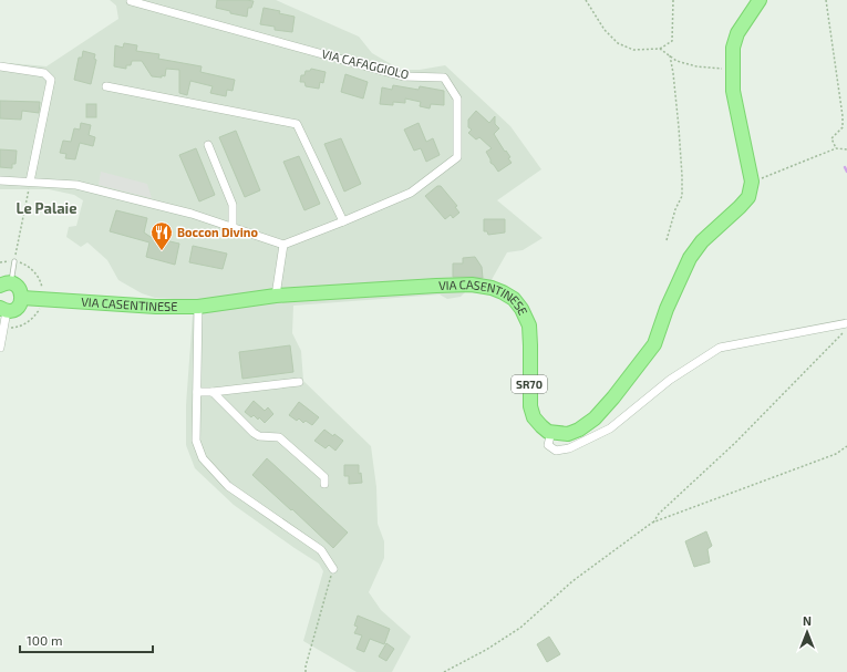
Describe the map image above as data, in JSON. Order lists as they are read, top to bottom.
{
  "streets": {
    "main road": ["VIA CASENTINESE", "SR70"],
    "street": ["VIA CAFAGGIOLO"]
  },
  "districts": ["Le Palaie"],
  "places": {
    "restaurant": ["Boccon Divino"]
  },
  "scale_bar": "100 m",
  "north": "top"
}
